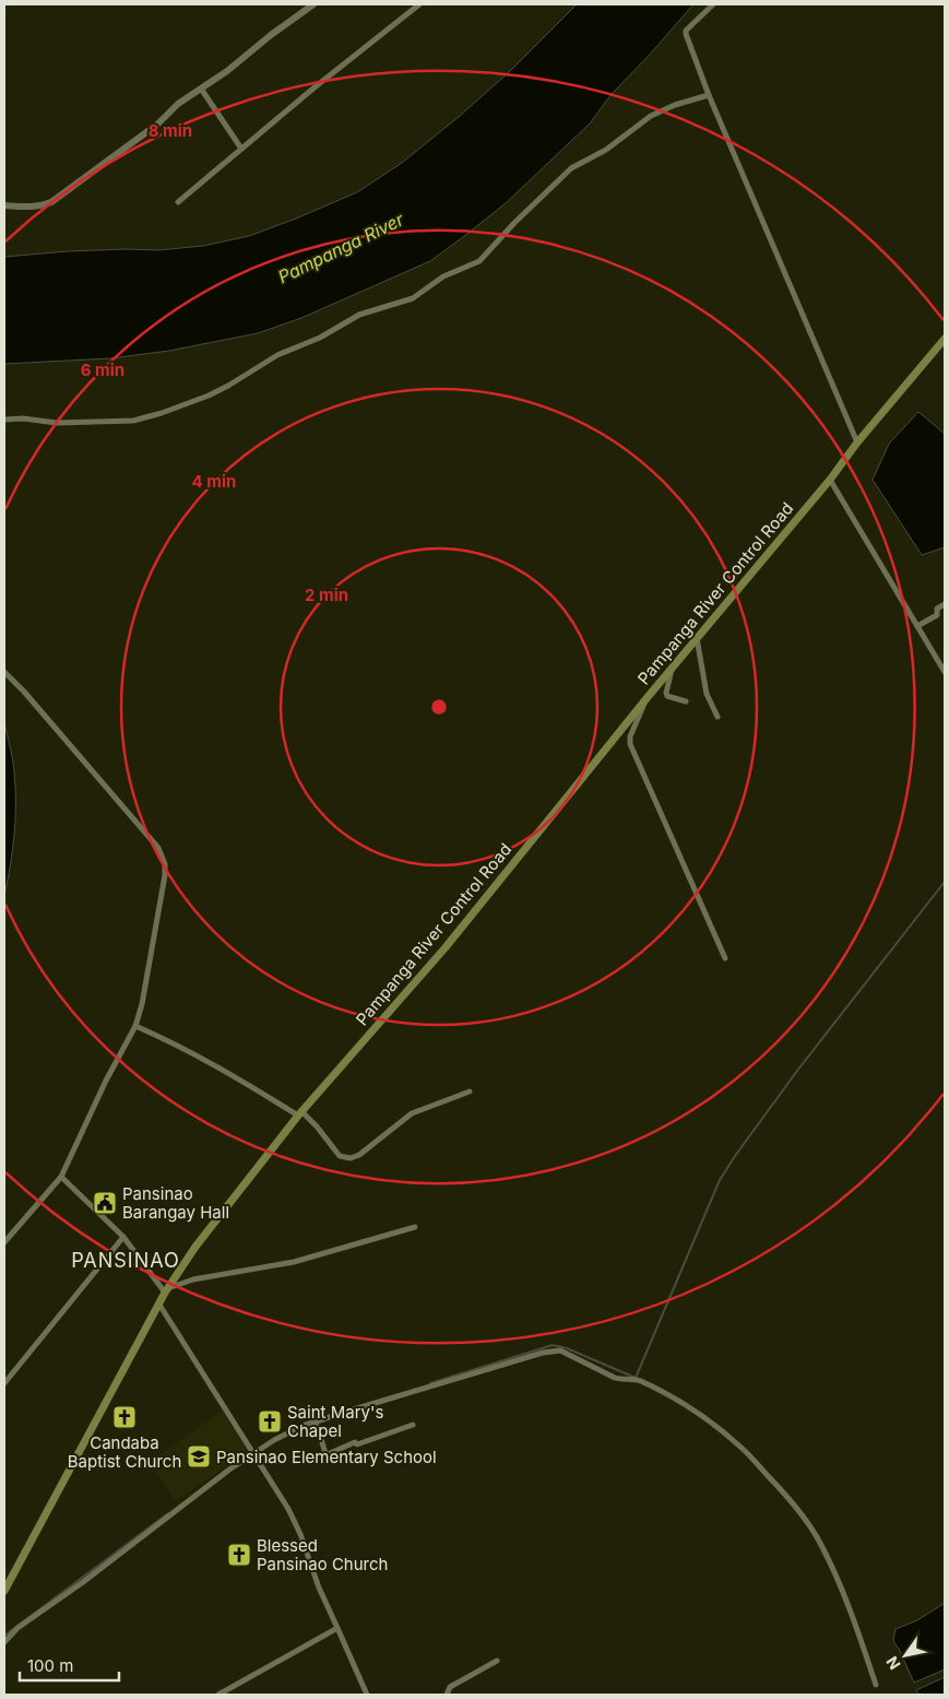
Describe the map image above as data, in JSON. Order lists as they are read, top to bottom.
{
  "streets": {
    "main road": ["Pampanga River Control Road"]
  },
  "districts": ["PANSINAO"],
  "water": ["Pampanga River"],
  "places": {
    "public building": ["Pansinao Barangay Hall"],
    "church": ["Candaba Baptist Church", "Saint Mary's Chapel", "Blessed Pansinao Church"],
    "school or university": ["Pansinao Elementary School"]
  },
  "scale_bar": "100 m",
  "north": "bottom left",
  "rings": [
    "8 min",
    "6 min",
    "4 min",
    "2 min"
  ]
}
